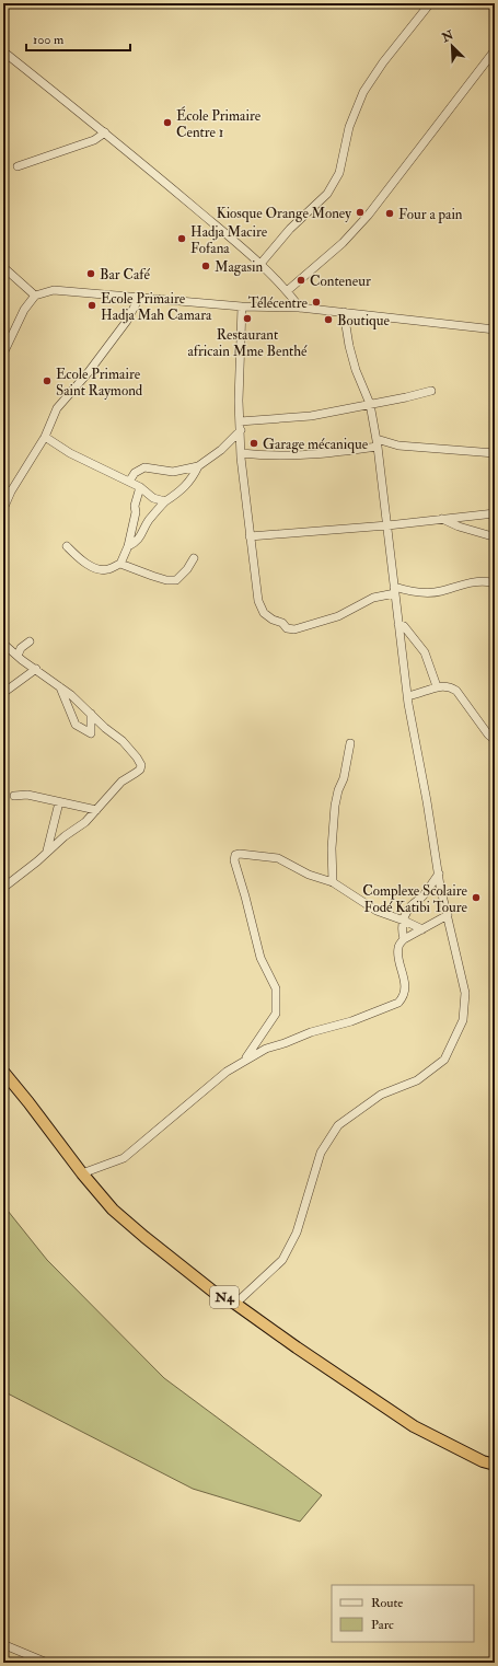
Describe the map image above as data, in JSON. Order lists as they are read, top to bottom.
{
  "streets": {
    "highway": ["N4"]
  },
  "places": [
    "École Primaire Centre 1",
    "Kiosque Orange Money",
    "Four a pain",
    "Hadja Macire Fofana",
    "Magasin",
    "Bar Café",
    "Conteneur",
    "Télécentre",
    "Ecole Primaire Hadja Mah Camara",
    "Restaurant africain Mme Benthé",
    "Boutique",
    "Ecole Primaire Saint Raymond",
    "Garage mécanique",
    "Complexe Scolaire Fodé Katibi Toure"
  ],
  "legend": ["Route", "Parc"],
  "scale_bar": "100 m",
  "north": "top left"
}
